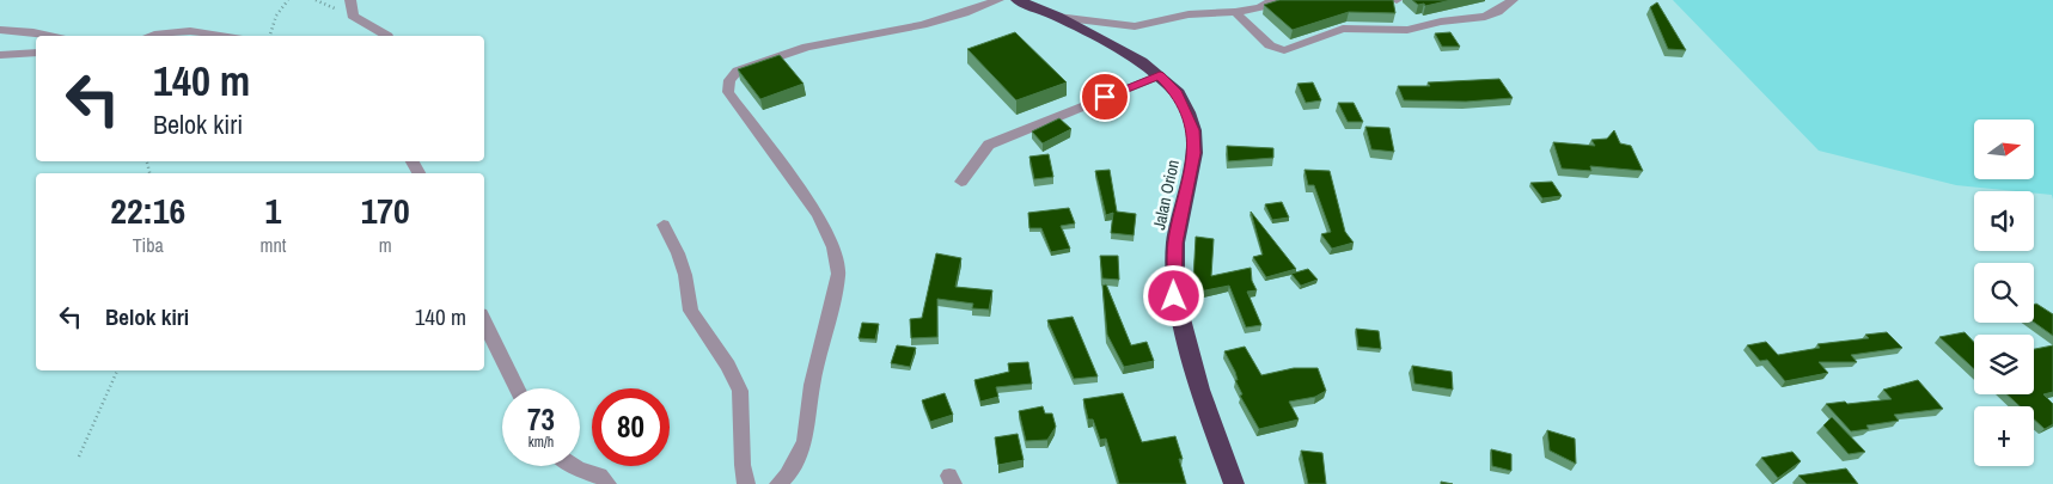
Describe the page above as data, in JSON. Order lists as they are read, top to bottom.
{
  "streets": {
    "highway": ["Jalan Orion"]
  },
  "north": "right",
  "page": {
    "turn": ["140 m", "Belok kiri"],
    "map_buttons": "+",
    "eta": [
      "22:16",
      "Tiba",
      "1",
      "mnt",
      "170",
      "m"
    ],
    "list": [
      {
        "name": "Belok kiri",
        "value": "140 m"
      }
    ],
    "speed": "73 km/h",
    "limit": "80"
  }
}
